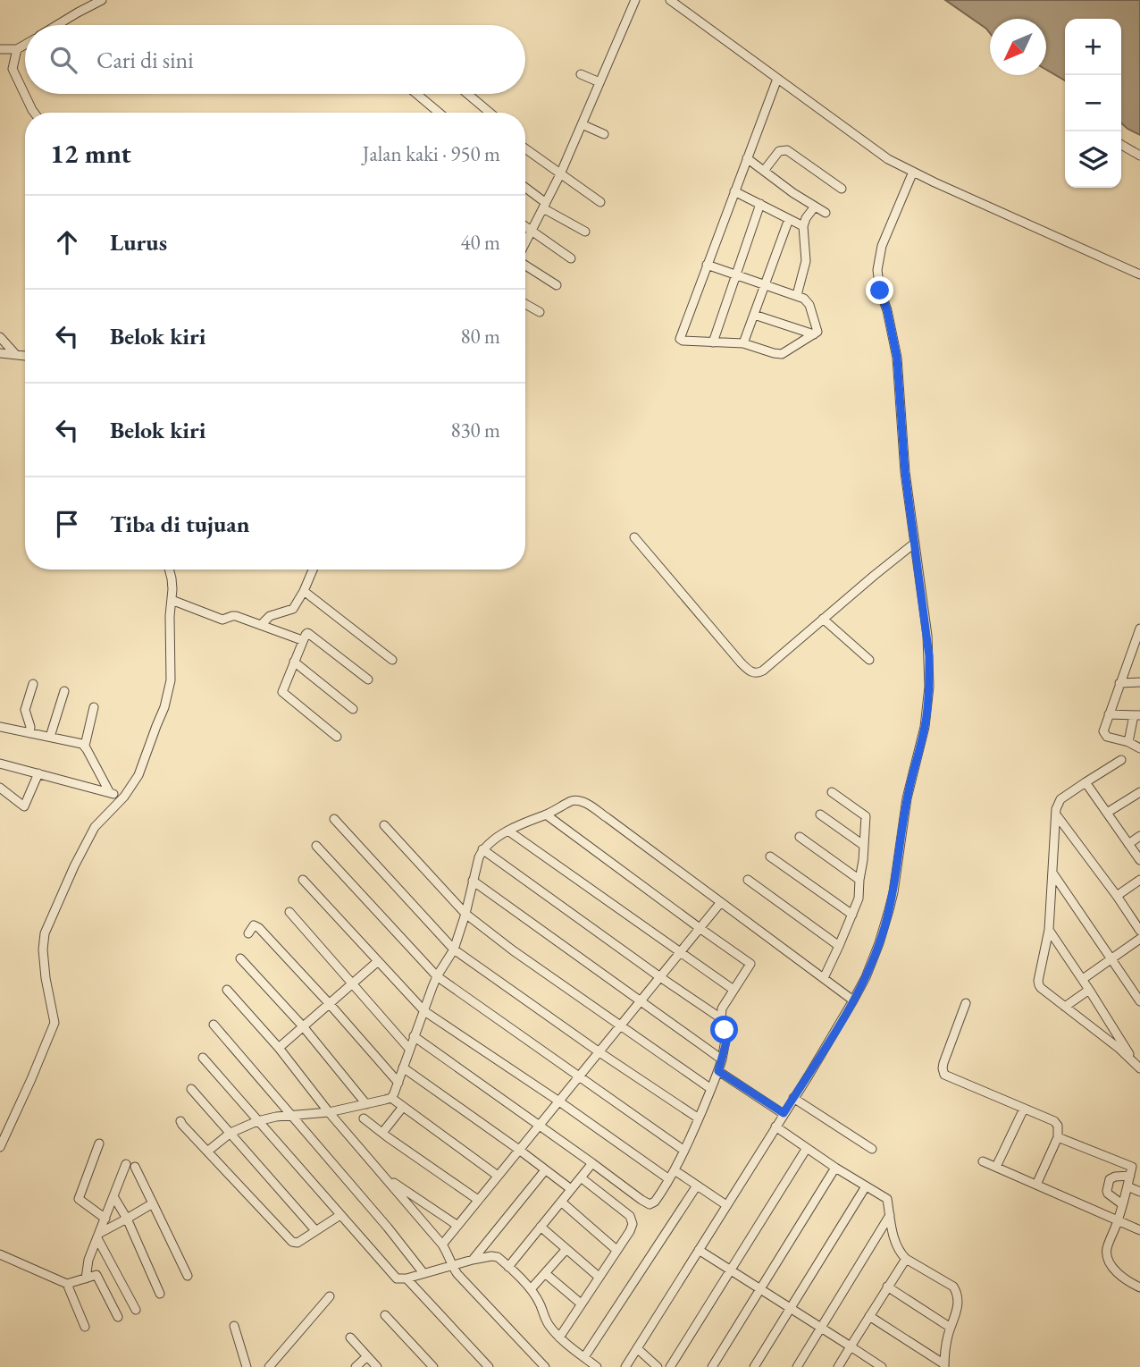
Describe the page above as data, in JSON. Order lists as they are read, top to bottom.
{
  "north": "bottom left",
  "page": {
    "map_buttons": ["+", "−"],
    "search": "Cari di sini",
    "heading": ["12 mnt", "Jalan kaki · 950 m"],
    "list": [
      ["Lurus", "40 m"],
      ["Belok kiri", "80 m"],
      ["Belok kiri", "830 m"],
      "Tiba di tujuan"
    ]
  }
}
